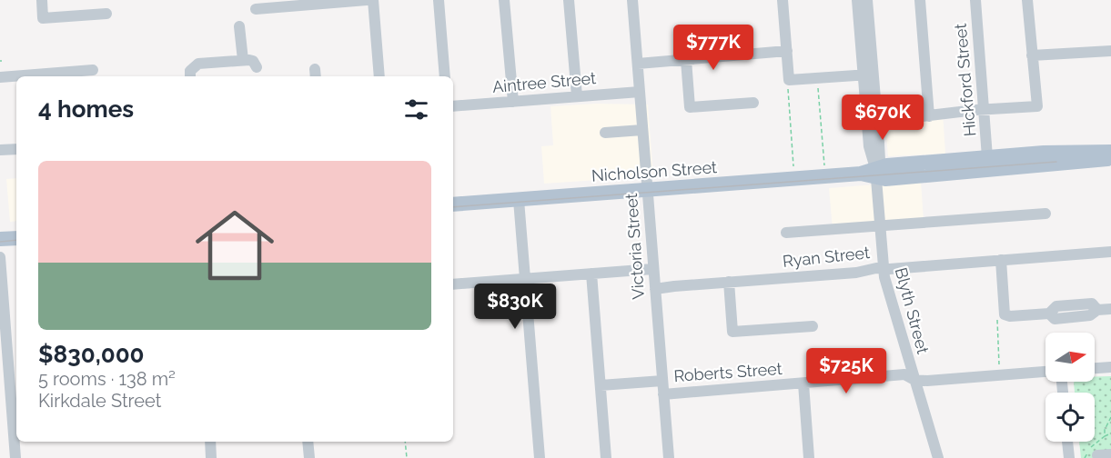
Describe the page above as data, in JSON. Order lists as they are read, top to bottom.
{
  "streets": {
    "main road": ["Nicholson Street"],
    "street": [
      "Hickford Street",
      "Aintree Street",
      "Victoria Street",
      "Ryan Street",
      "Blyth Street",
      "Roberts Street"
    ]
  },
  "crossings": [
    ["Hickford Street", "Nicholson Street"],
    ["Aintree Street", "Victoria Street"],
    ["Nicholson Street", "Victoria Street"],
    ["Nicholson Street", "Blyth Street"],
    ["Victoria Street", "Ryan Street"],
    ["Victoria Street", "Roberts Street"],
    ["Ryan Street", "Blyth Street"],
    ["Blyth Street", "Roberts Street"]
  ],
  "north": "right",
  "page": {
    "price": [
      "$777K",
      "$670K",
      "$830K",
      "$725K"
    ],
    "heading": "4 homes",
    "list": [
      {
        "name": "$830,000",
        "note": "5 rooms · 138 m² · Kirkdale Street"
      }
    ]
  }
}
